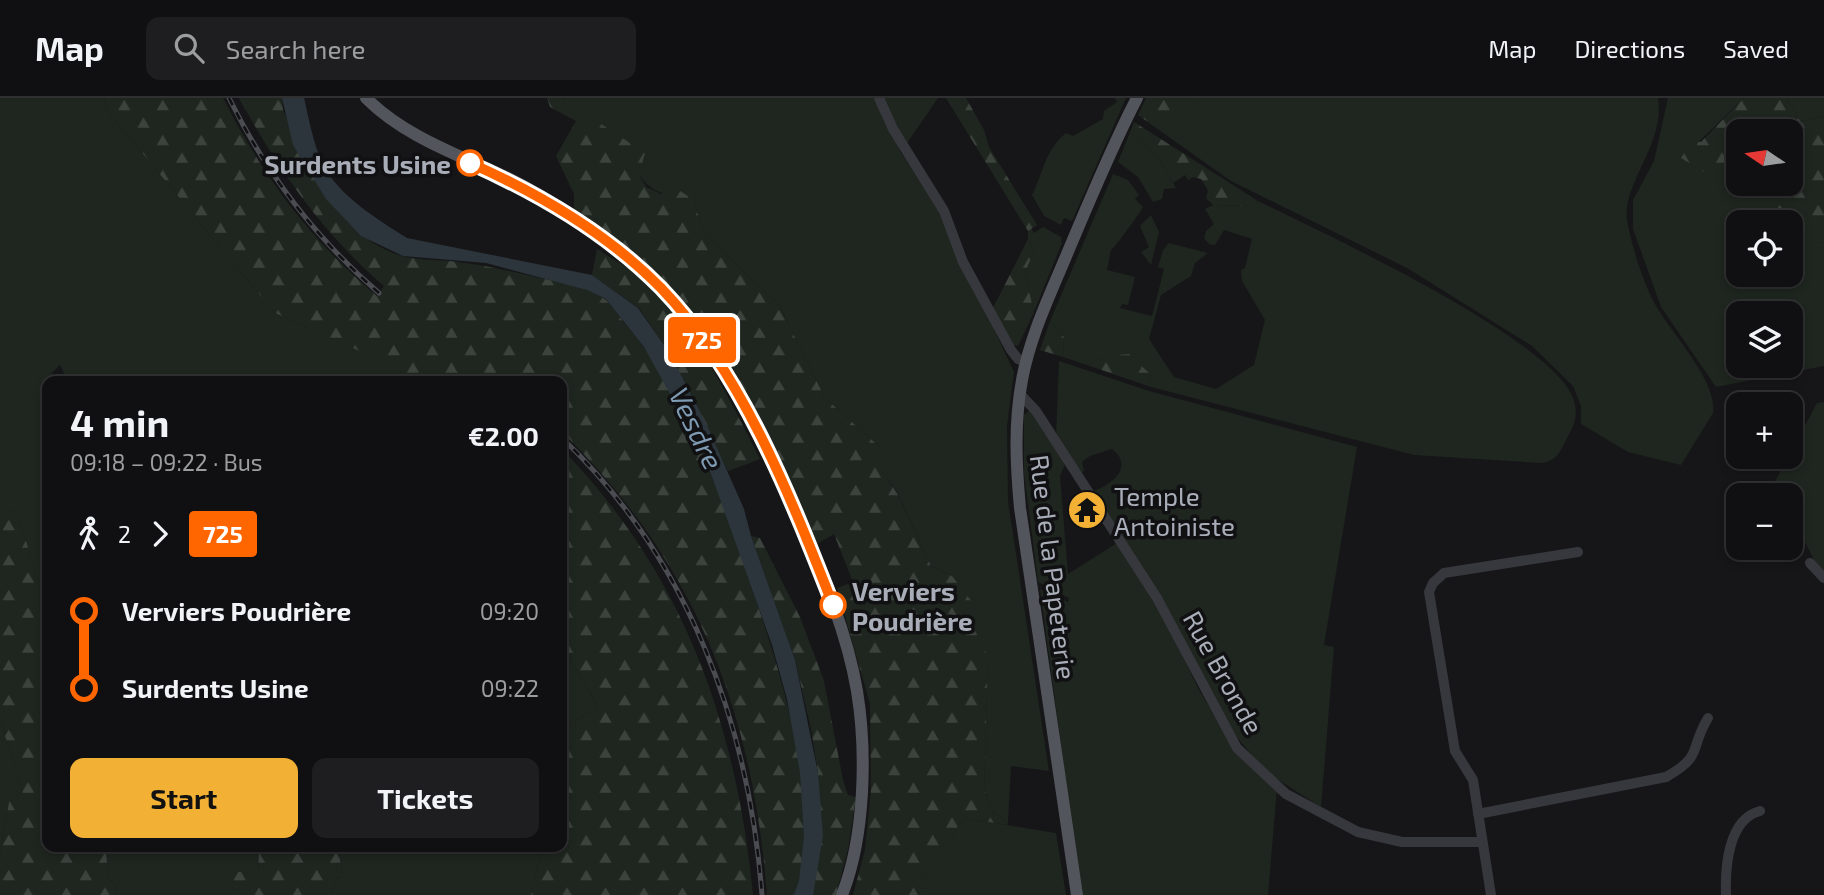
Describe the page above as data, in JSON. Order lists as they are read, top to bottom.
{
  "streets": {
    "main road": ["Rue de la Papeterie"],
    "street": ["Rue Bronde"]
  },
  "crossings": [
    ["Rue de la Papeterie", "Rue Bronde"]
  ],
  "water": ["Vesdre"],
  "places": {
    "other": ["Surdents Usine", "Verviers Poudrière"],
    "temple": ["Temple Antoiniste"]
  },
  "lines": ["bus line 725"],
  "north": "left",
  "page": {
    "header": "Map",
    "search": "Search here",
    "nav": ["Map", "Directions", "Saved"],
    "on_map": "725",
    "map_buttons": ["+", "−"],
    "heading": ["4 min", "09:18 – 09:22 · Bus", "€2.00"],
    "legs": ["2", "725"],
    "list": [
      {
        "name": "Verviers Poudrière",
        "value": "09:20"
      },
      {
        "name": "Surdents Usine",
        "value": "09:22"
      }
    ],
    "buttons": ["Start", "Tickets"]
  }
}
